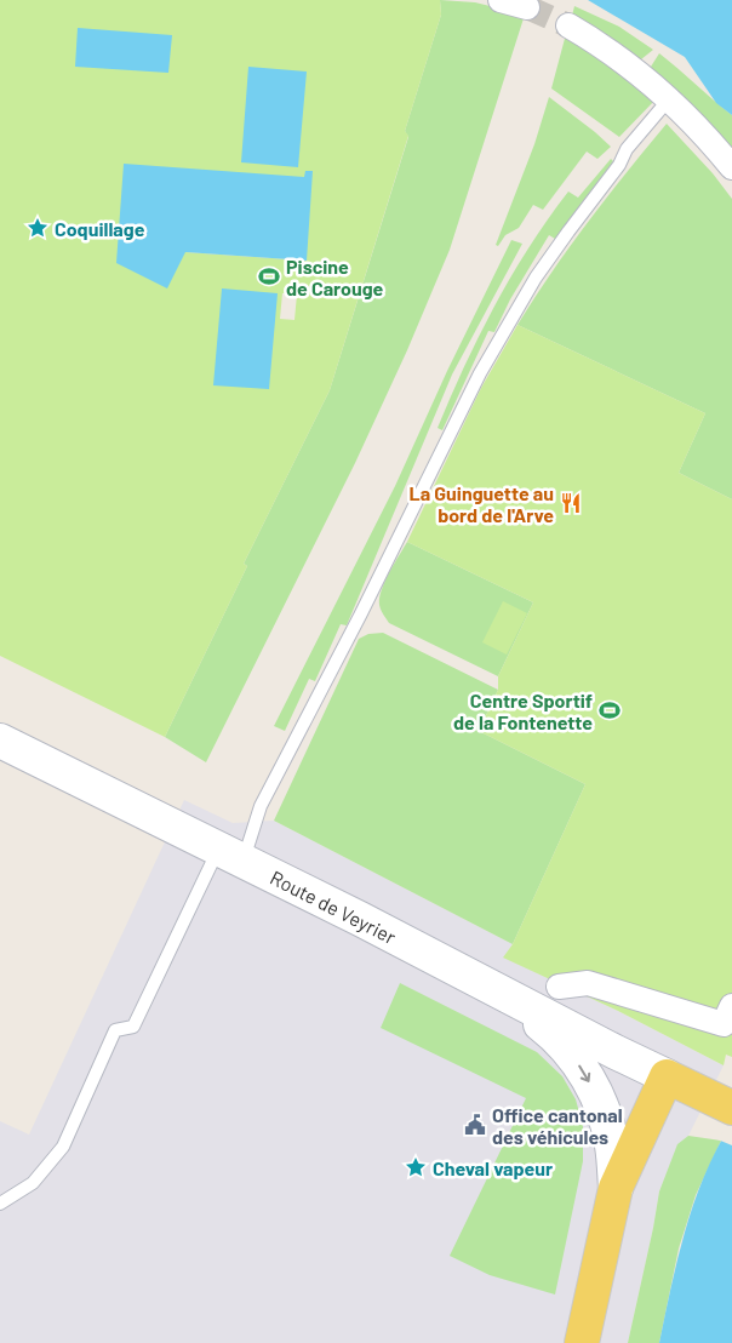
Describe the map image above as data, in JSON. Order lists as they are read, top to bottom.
{
  "streets": {
    "main road": ["Route de Veyrier"]
  },
  "places": {
    "place": ["Coquillage", "Cheval vapeur"],
    "sports": ["Piscine de Carouge", "Centre Sportif de la Fontenette"],
    "restaurant": ["La Guinguette au bord de l'Arve"],
    "public building": ["Office cantonal des véhicules"]
  }
}
